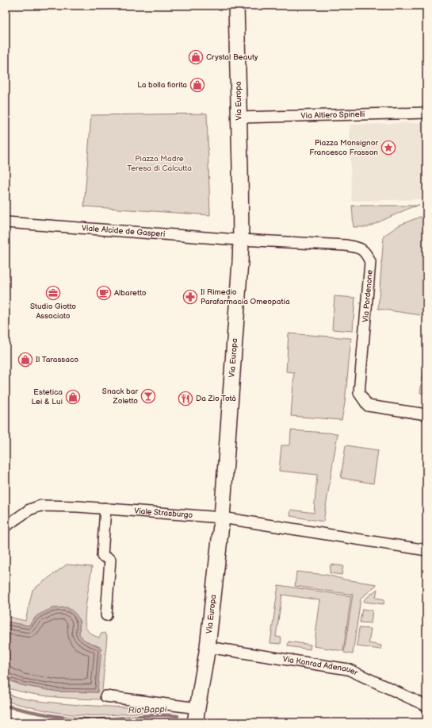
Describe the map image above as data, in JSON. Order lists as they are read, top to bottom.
{
  "streets": {
    "street": [
      "Via Europa",
      "Via Altiero Spinelli",
      "Viale Alcide de Gasperi",
      "Via Pordenone",
      "Viale Strasburgo",
      "Via Konrad Adenauer"
    ]
  },
  "crossings": [
    ["Via Europa", "Via Altiero Spinelli"],
    ["Via Europa", "Viale Alcide de Gasperi"],
    ["Via Europa", "Via Pordenone"],
    ["Via Europa", "Viale Strasburgo"],
    ["Via Europa", "Via Konrad Adenauer"],
    ["Viale Alcide de Gasperi", "Via Pordenone"]
  ],
  "water": ["Rio Bappi"],
  "parks": ["Piazza Madre Teresa di Calcutta"],
  "places": {
    "shop": [
      "Crystal Beauty",
      "La bolla fiorita",
      "Il Tarassaco",
      "Estetica Lei & Lui"
    ],
    "place": ["Piazza Monsignor Francesco Frasson"],
    "office": ["Studio Giotto Associato"],
    "cafe": ["Albaretto"],
    "pharmacy": ["Il Rimedio Parafarmacia Omeopatia"],
    "bar": ["Snack bar Zoletto"],
    "restaurant": ["Da Zio Totò"]
  }
}
